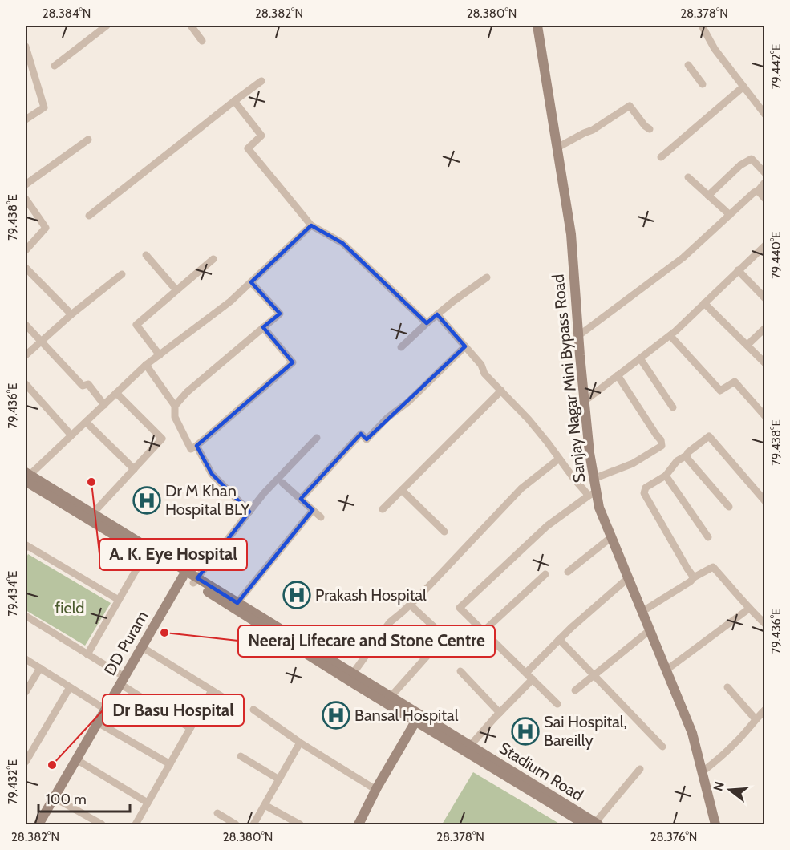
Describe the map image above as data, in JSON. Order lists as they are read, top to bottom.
{
  "streets": {
    "street": ["Sanjay Nagar Mini Bypass Road", "DD Puram", "Stadium Road"]
  },
  "crossings": [
    ["DD Puram", "Stadium Road"]
  ],
  "parks": ["field"],
  "places": {
    "other": ["A. K. Eye Hospital", "Neeraj Lifecare and Stone Centre", "Dr Basu Hospital"],
    "hospital": [
      "Dr M Khan Hospital BLY",
      "Prakash Hospital",
      "Bansal Hospital",
      "Sai Hospital, Bareilly"
    ]
  },
  "scale_bar": "100 m",
  "north": "left",
  "coordinates": [
    "28.384°N",
    "28.382°N",
    "28.380°N",
    "28.378°N",
    "79.442°E",
    "79.438°E",
    "79.440°E",
    "79.436°E",
    "79.434°E",
    "79.432°E",
    "28.376°N"
  ]
}
